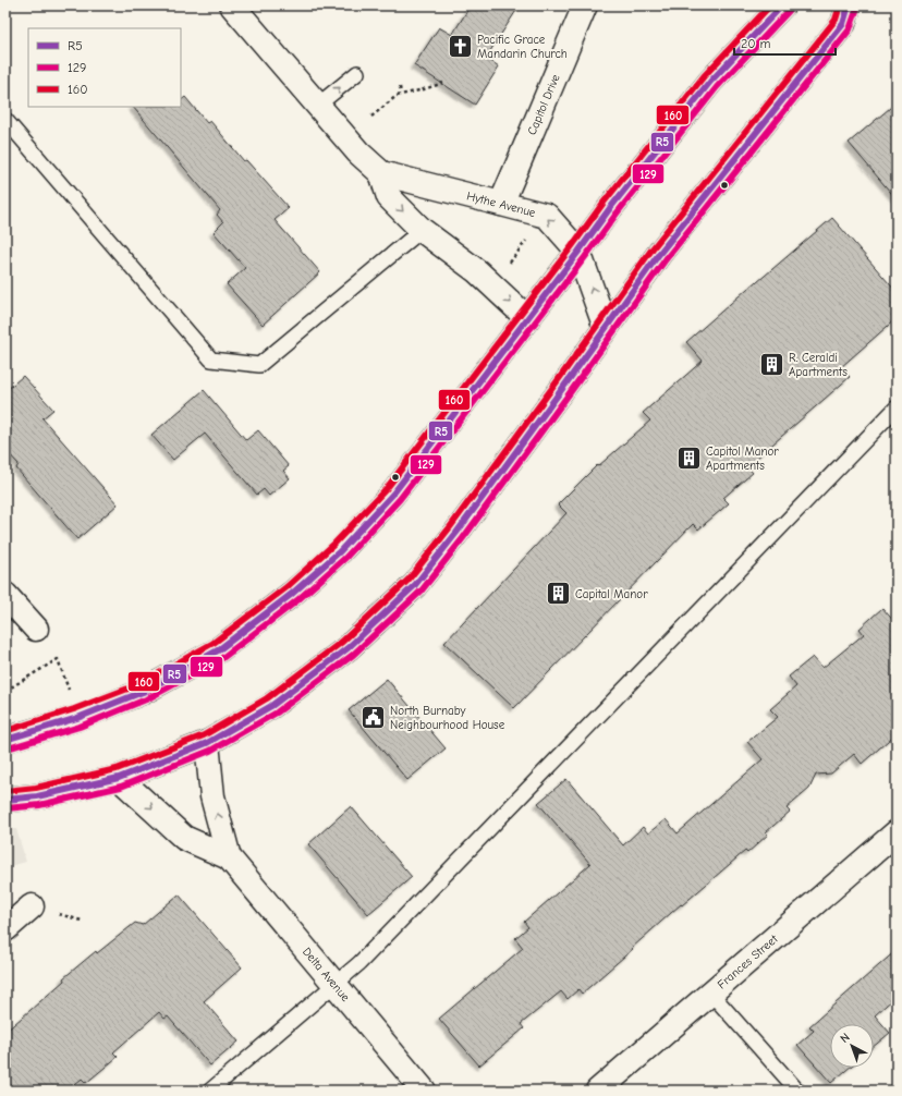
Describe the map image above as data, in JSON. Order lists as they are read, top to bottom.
{
  "streets": {
    "main road": [
      "Capitol Drive",
      "Hythe Avenue",
      "Frances Street",
      "Delta Avenue"
    ]
  },
  "crossings": [
    ["Capitol Drive", "Hythe Avenue"]
  ],
  "places": {
    "church": ["Pacific Grace Mandarin Church"],
    "building": ["R. Ceraldi Apartments", "Capitol Manor Apartments", "Capital Manor"],
    "public building": ["North Burnaby Neighbourhood House"]
  },
  "lines": ["transit line R5", "transit line 160", "transit line 129"],
  "legend": ["R5", "129", "160"],
  "scale_bar": "20 m",
  "north": "top left"
}
